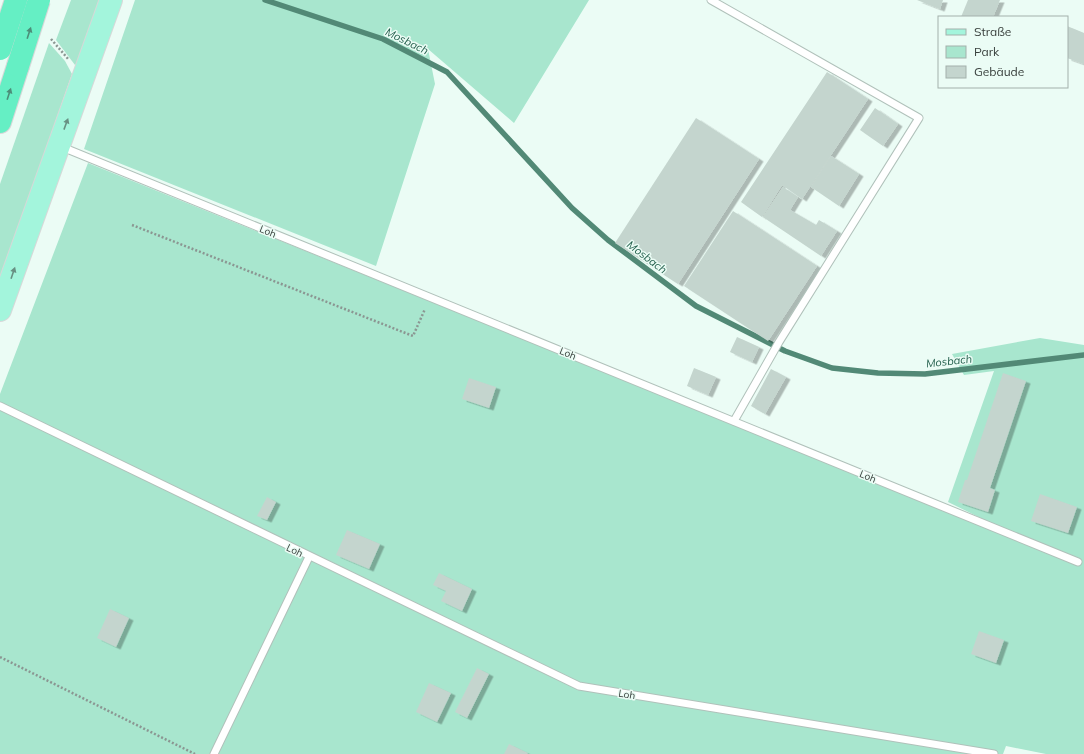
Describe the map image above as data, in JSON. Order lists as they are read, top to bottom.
{
  "streets": {
    "lane": ["Loh"]
  },
  "water": ["Mosbach"],
  "legend": ["Straße", "Park", "Gebäude"]
}
